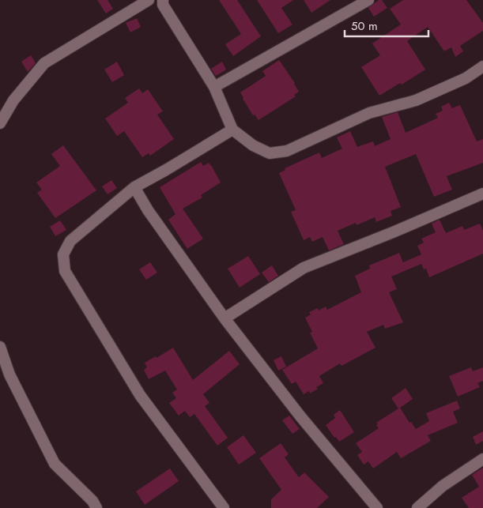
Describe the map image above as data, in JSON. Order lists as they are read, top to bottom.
{
  "scale_bar": "50 m"
}
